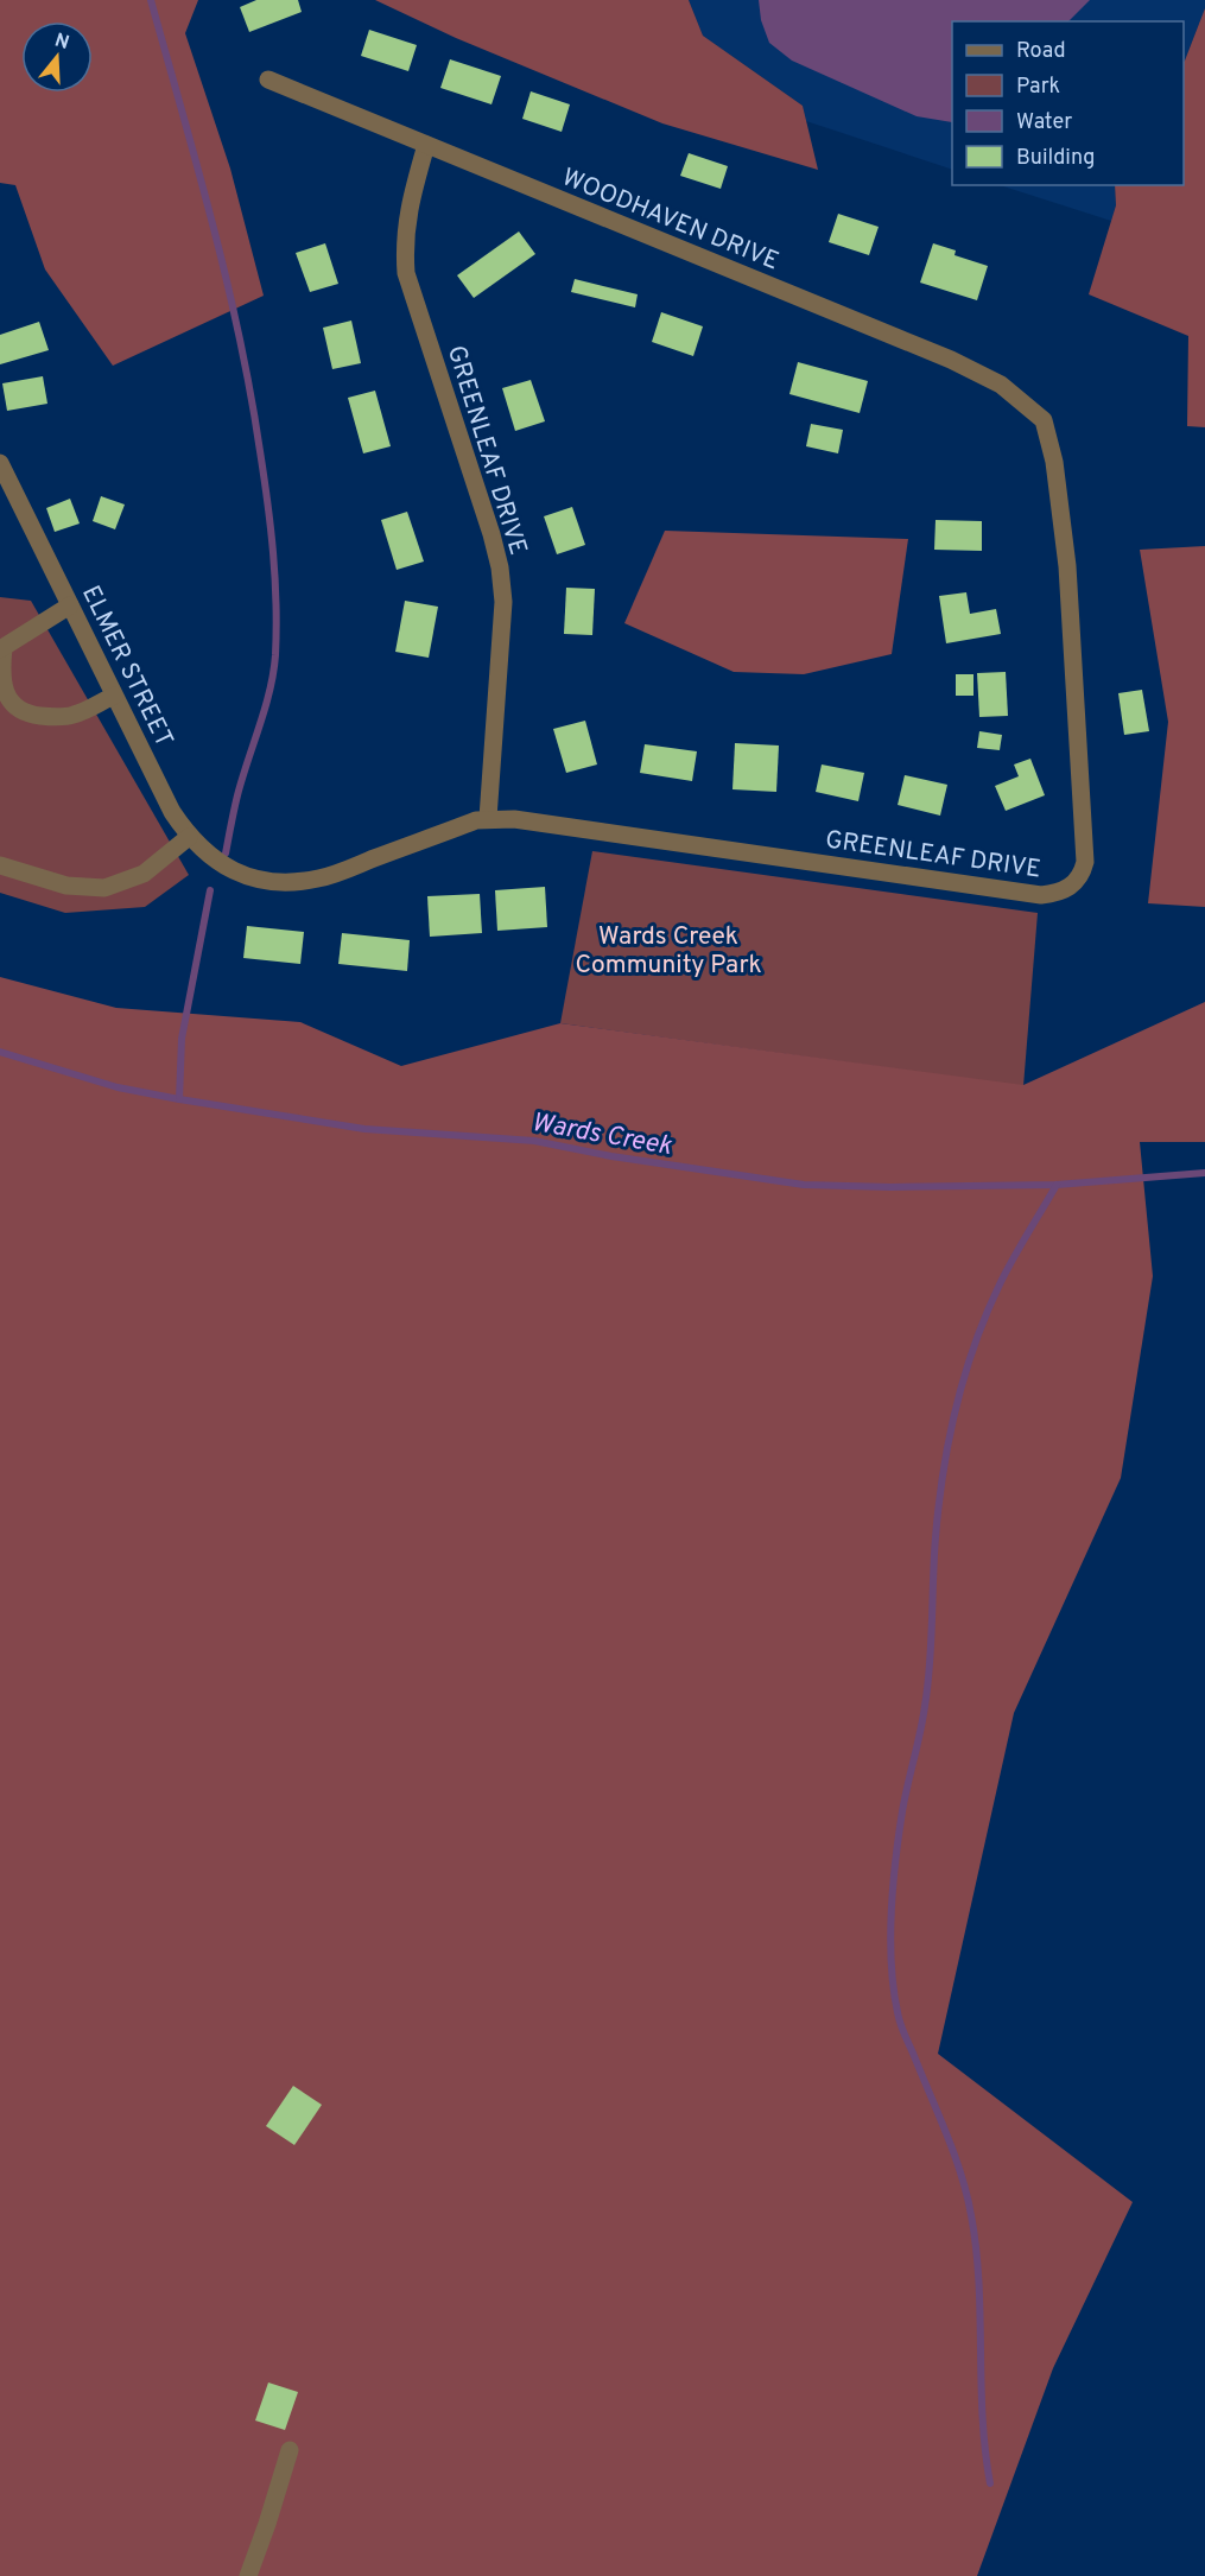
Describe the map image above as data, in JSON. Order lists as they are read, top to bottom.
{
  "streets": {
    "street": ["WOODHAVEN DRIVE", "GREENLEAF DRIVE", "ELMER STREET"]
  },
  "crossings": [
    ["WOODHAVEN DRIVE", "GREENLEAF DRIVE"],
    ["GREENLEAF DRIVE", "ELMER STREET"]
  ],
  "water": ["Wards Creek"],
  "parks": ["Wards Creek Community Park"],
  "legend": [
    "Road",
    "Park",
    "Water",
    "Building"
  ],
  "north": "top"
}
